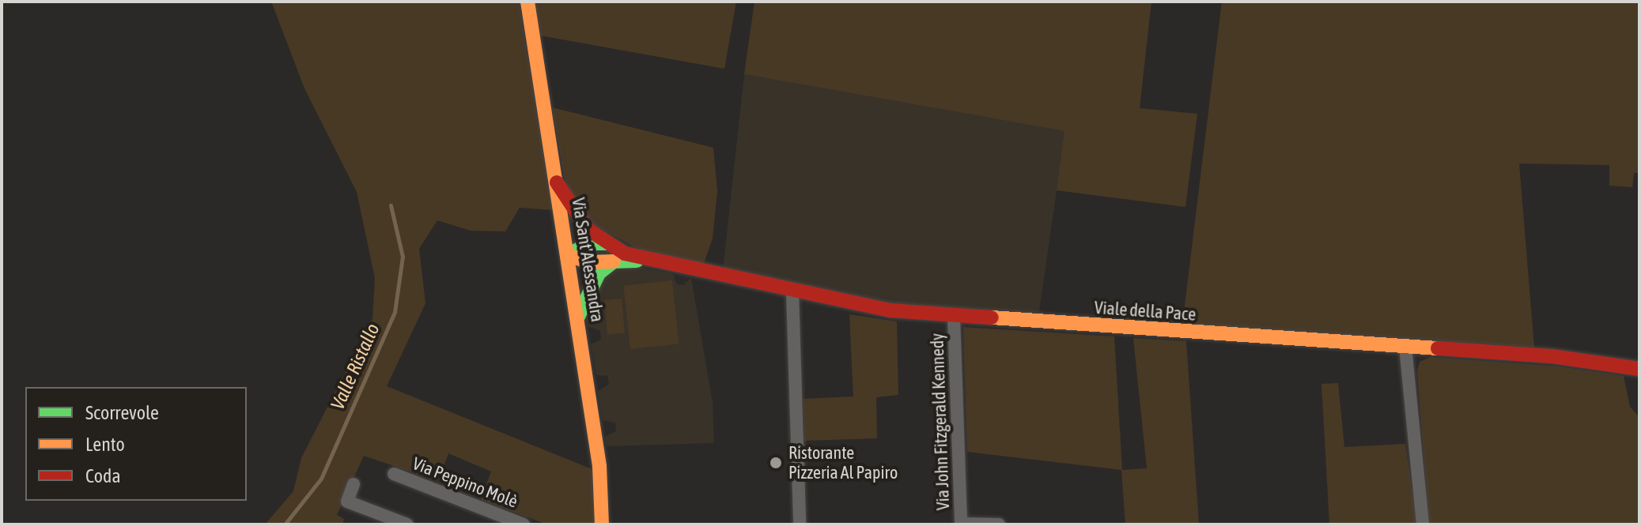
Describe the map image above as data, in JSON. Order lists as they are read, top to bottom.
{
  "streets": {
    "street": [
      "Via Sant'Alessandra",
      "Viale della Pace",
      "Via John Fitzgerald Kennedy",
      "Via Peppino Molè"
    ]
  },
  "crossings": [
    ["Viale della Pace", "Via John Fitzgerald Kennedy"]
  ],
  "water": ["Valle Ristallo"],
  "places": ["Ristorante Pizzeria Al Papiro"],
  "legend": ["Scorrevole", "Lento", "Coda"]
}
